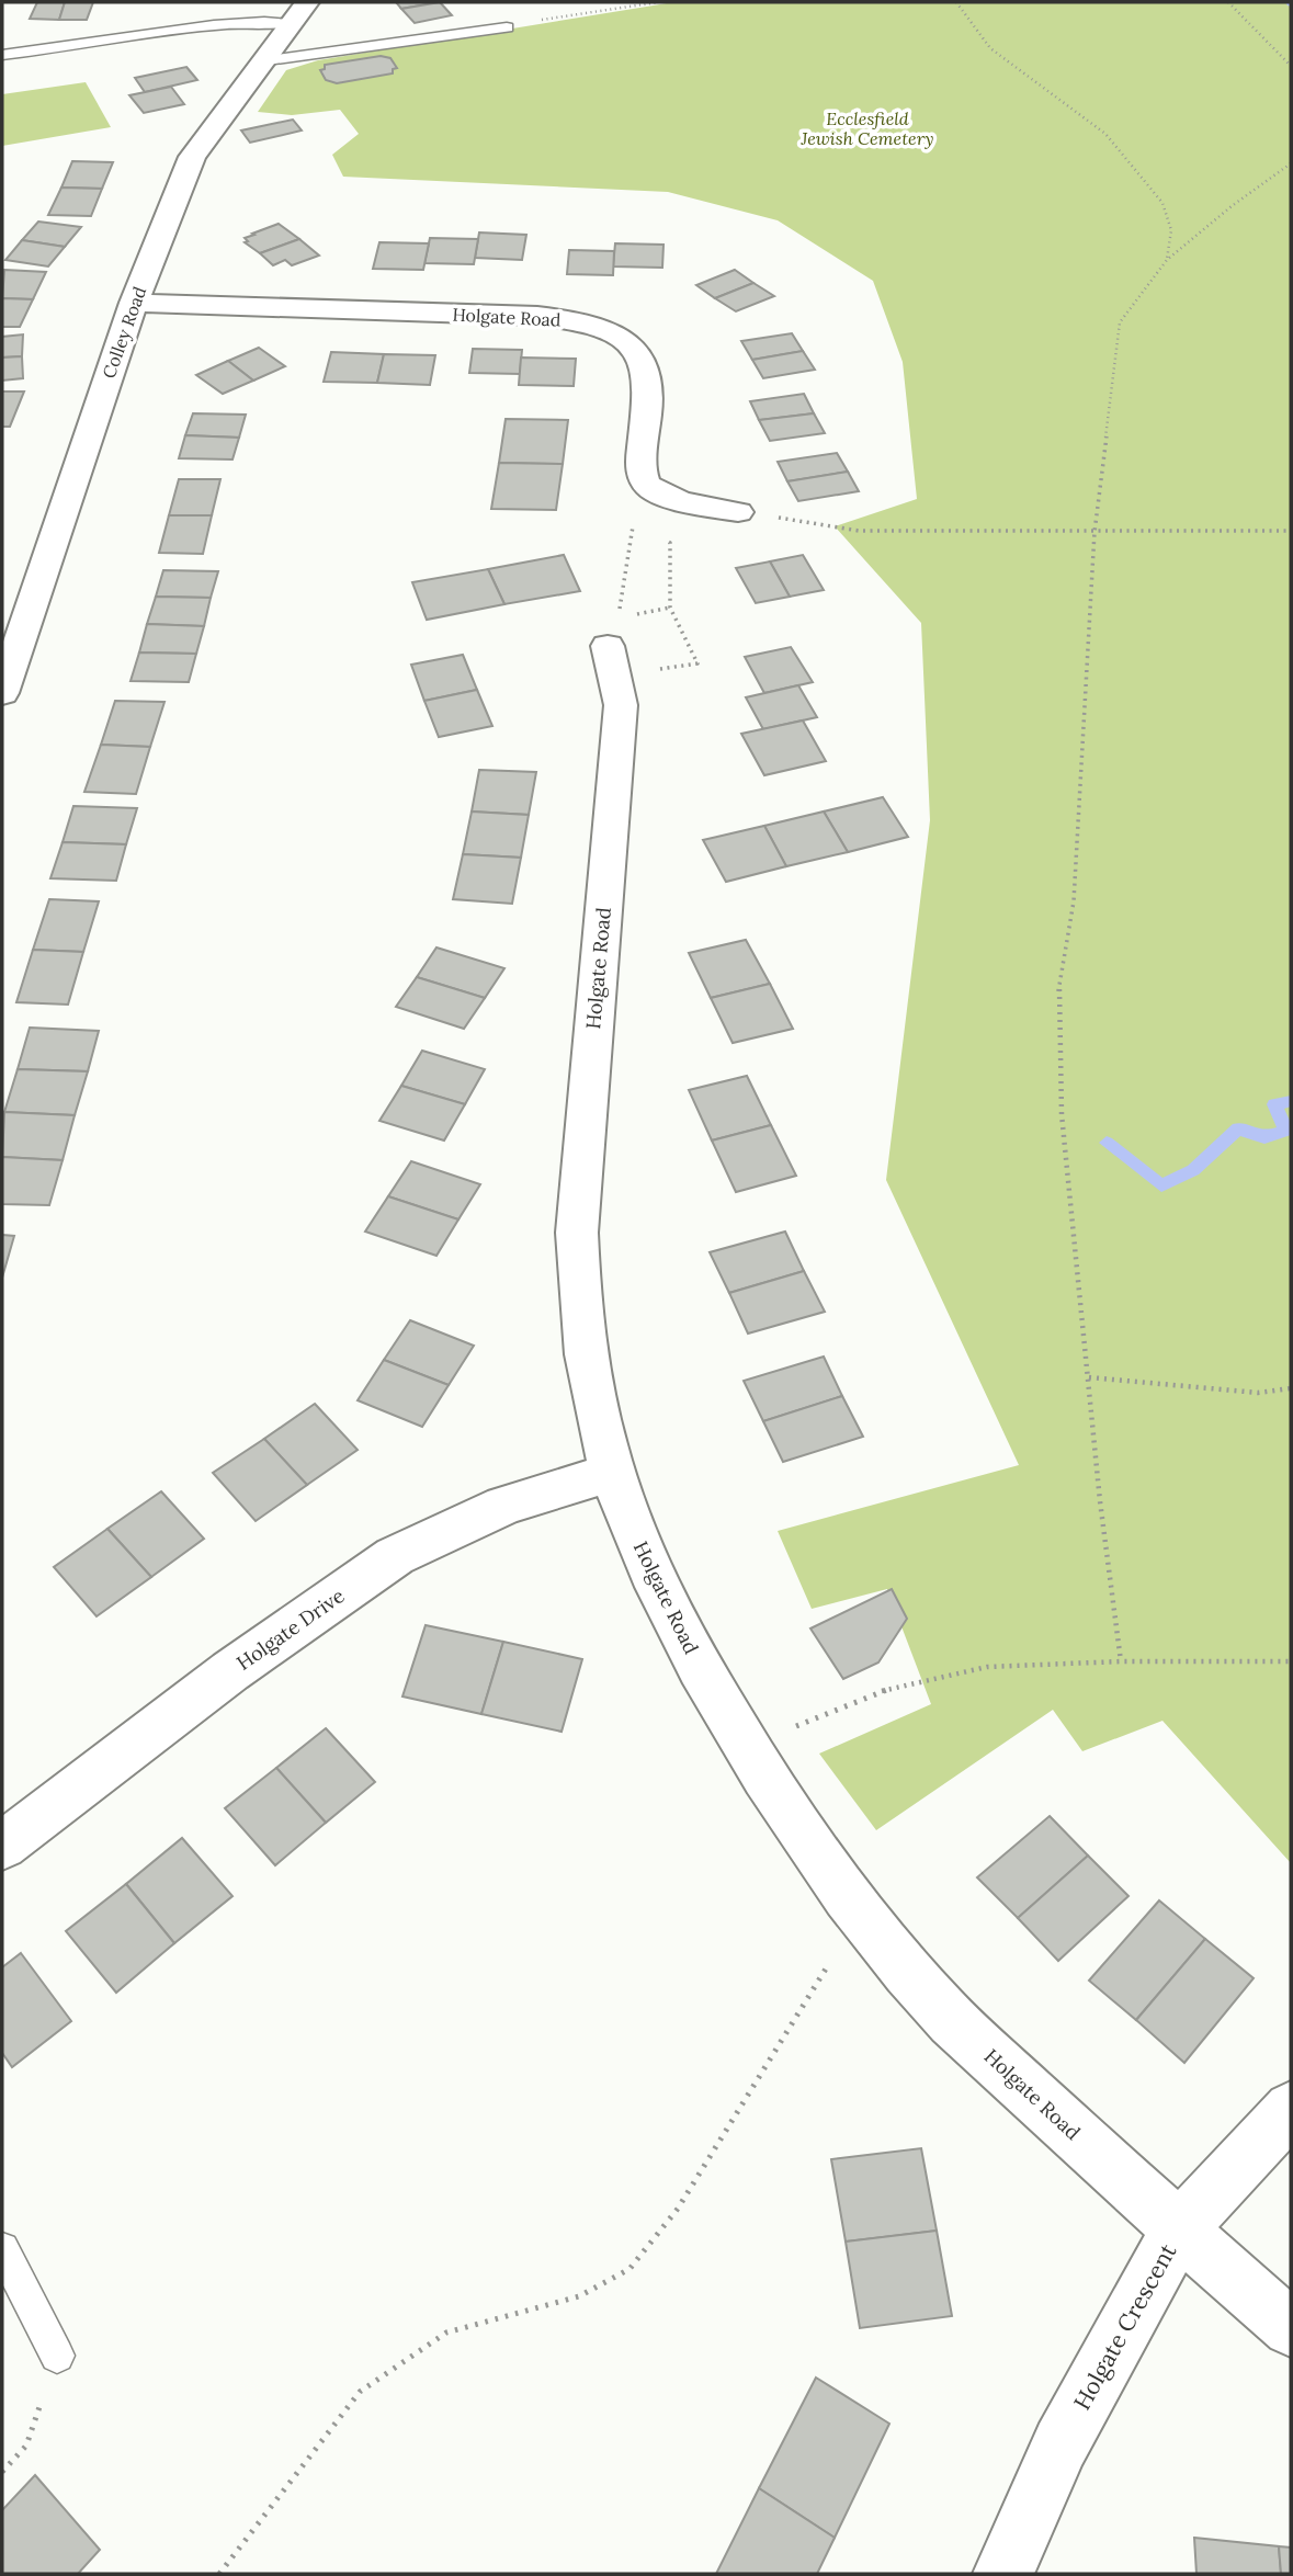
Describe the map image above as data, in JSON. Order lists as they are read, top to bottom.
{
  "streets": {
    "street": [
      "Holgate Road",
      "Colley Road",
      "Holgate Drive",
      "Holgate Crescent"
    ]
  },
  "crossings": [
    ["Holgate Road", "Colley Road"],
    ["Holgate Road", "Holgate Drive"],
    ["Holgate Road", "Holgate Crescent"]
  ],
  "parks": ["Ecclesfield Jewish Cemetery"]
}
